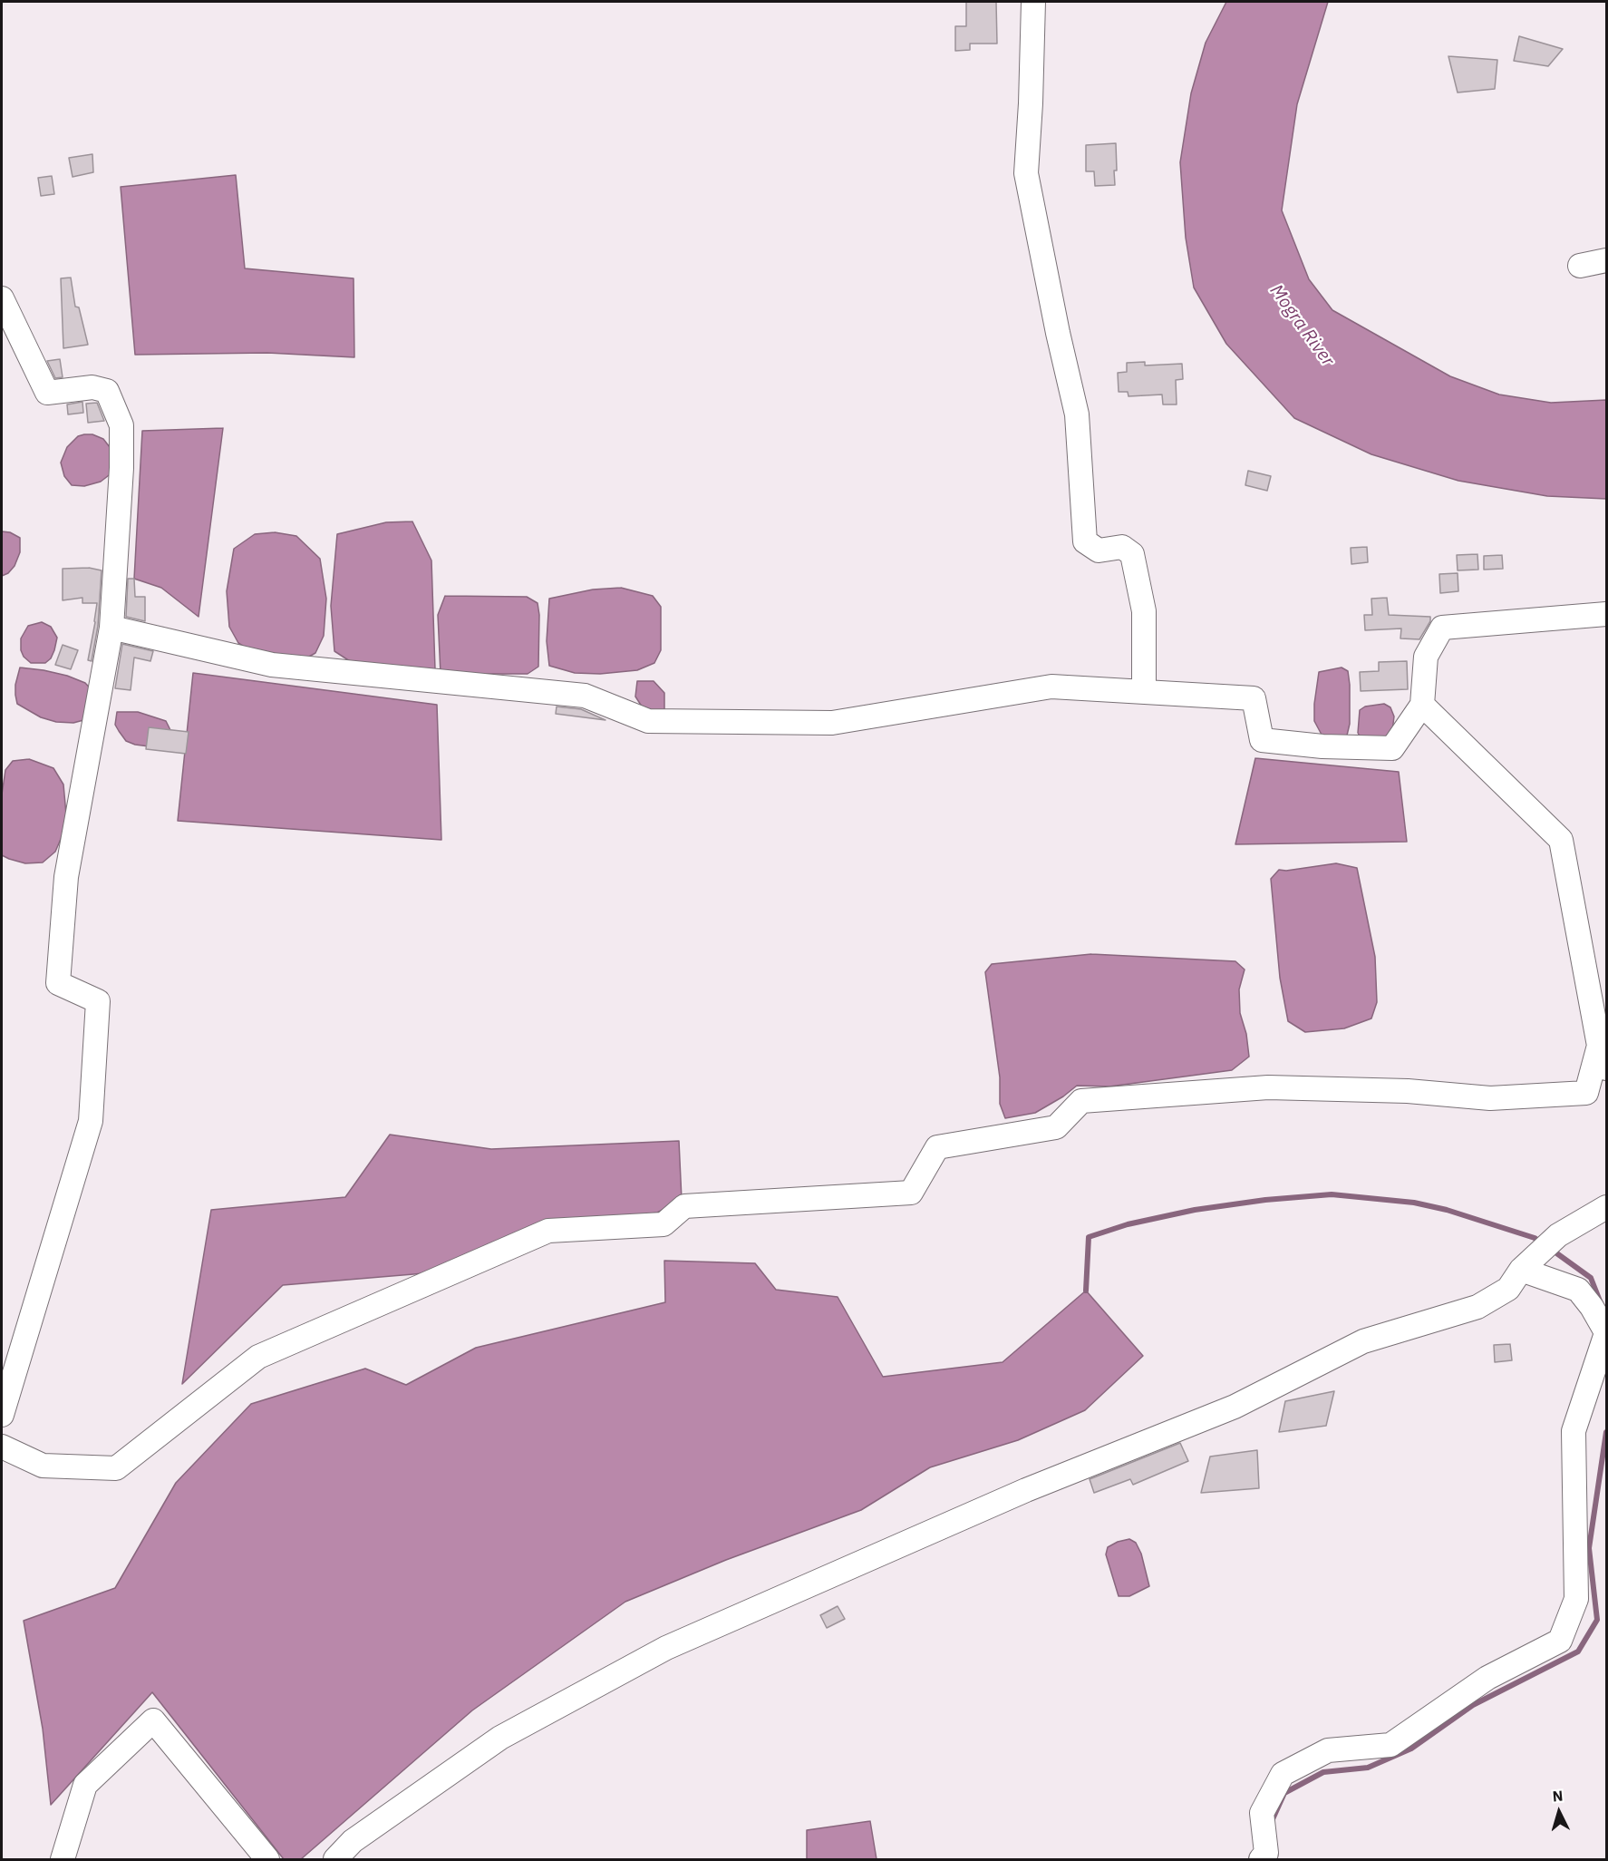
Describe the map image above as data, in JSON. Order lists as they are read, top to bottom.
{
  "water": ["Mogra River"],
  "north": "top"
}
